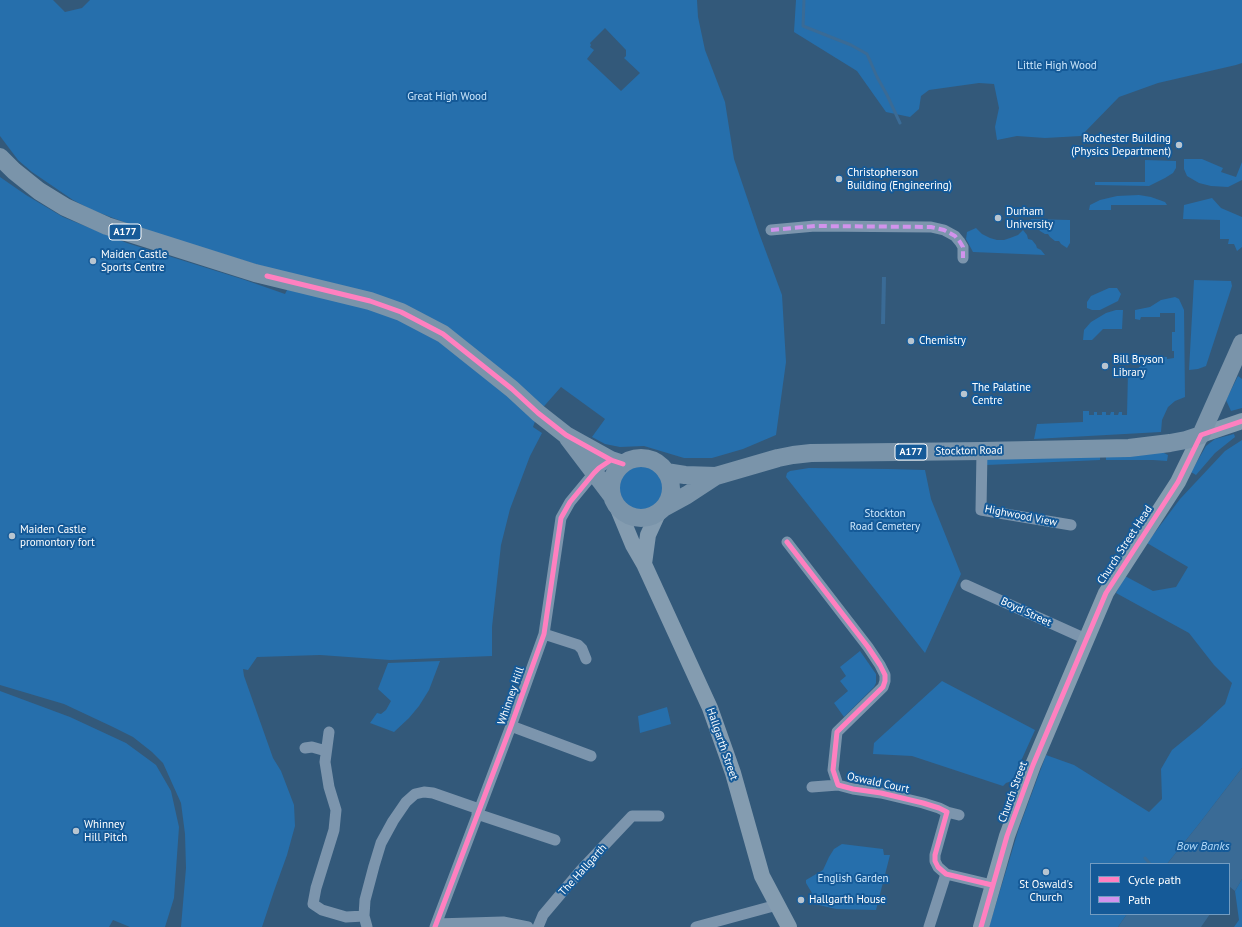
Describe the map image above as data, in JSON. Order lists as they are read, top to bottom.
{
  "streets": {
    "main road": ["A177", "Stockton Road"],
    "street": [
      "Highwood View",
      "Church Street Head",
      "Boyd Street",
      "Whinney Hill",
      "Hallgarth Street",
      "Oswald Court",
      "Church Street",
      "The Hallgarth"
    ]
  },
  "crossings": [
    ["A177", "Stockton Road"],
    ["A177", "Whinney Hill"],
    ["A177", "Hallgarth Street"],
    ["Stockton Road", "Highwood View"],
    ["Stockton Road", "Church Street Head"],
    ["Stockton Road", "Whinney Hill"],
    ["Stockton Road", "Hallgarth Street"],
    ["Church Street Head", "Boyd Street"],
    ["Church Street Head", "Church Street"],
    ["Whinney Hill", "Hallgarth Street"]
  ],
  "water": ["Bow Banks"],
  "parks": [
    "Little High Wood",
    "Great High Wood",
    "Stockton Road Cemetery",
    "English Garden"
  ],
  "places": [
    "Rochester Building (Physics Department)",
    "Christopherson Building (Engineering)",
    "Durham University",
    "Maiden Castle Sports Centre",
    "Chemistry",
    "Bill Bryson Library",
    "The Palatine Centre",
    "Maiden Castle promontory fort",
    "Whinney Hill Pitch",
    "St Oswald's Church",
    "Hallgarth House"
  ],
  "legend": ["Cycle path", "Path"]
}
